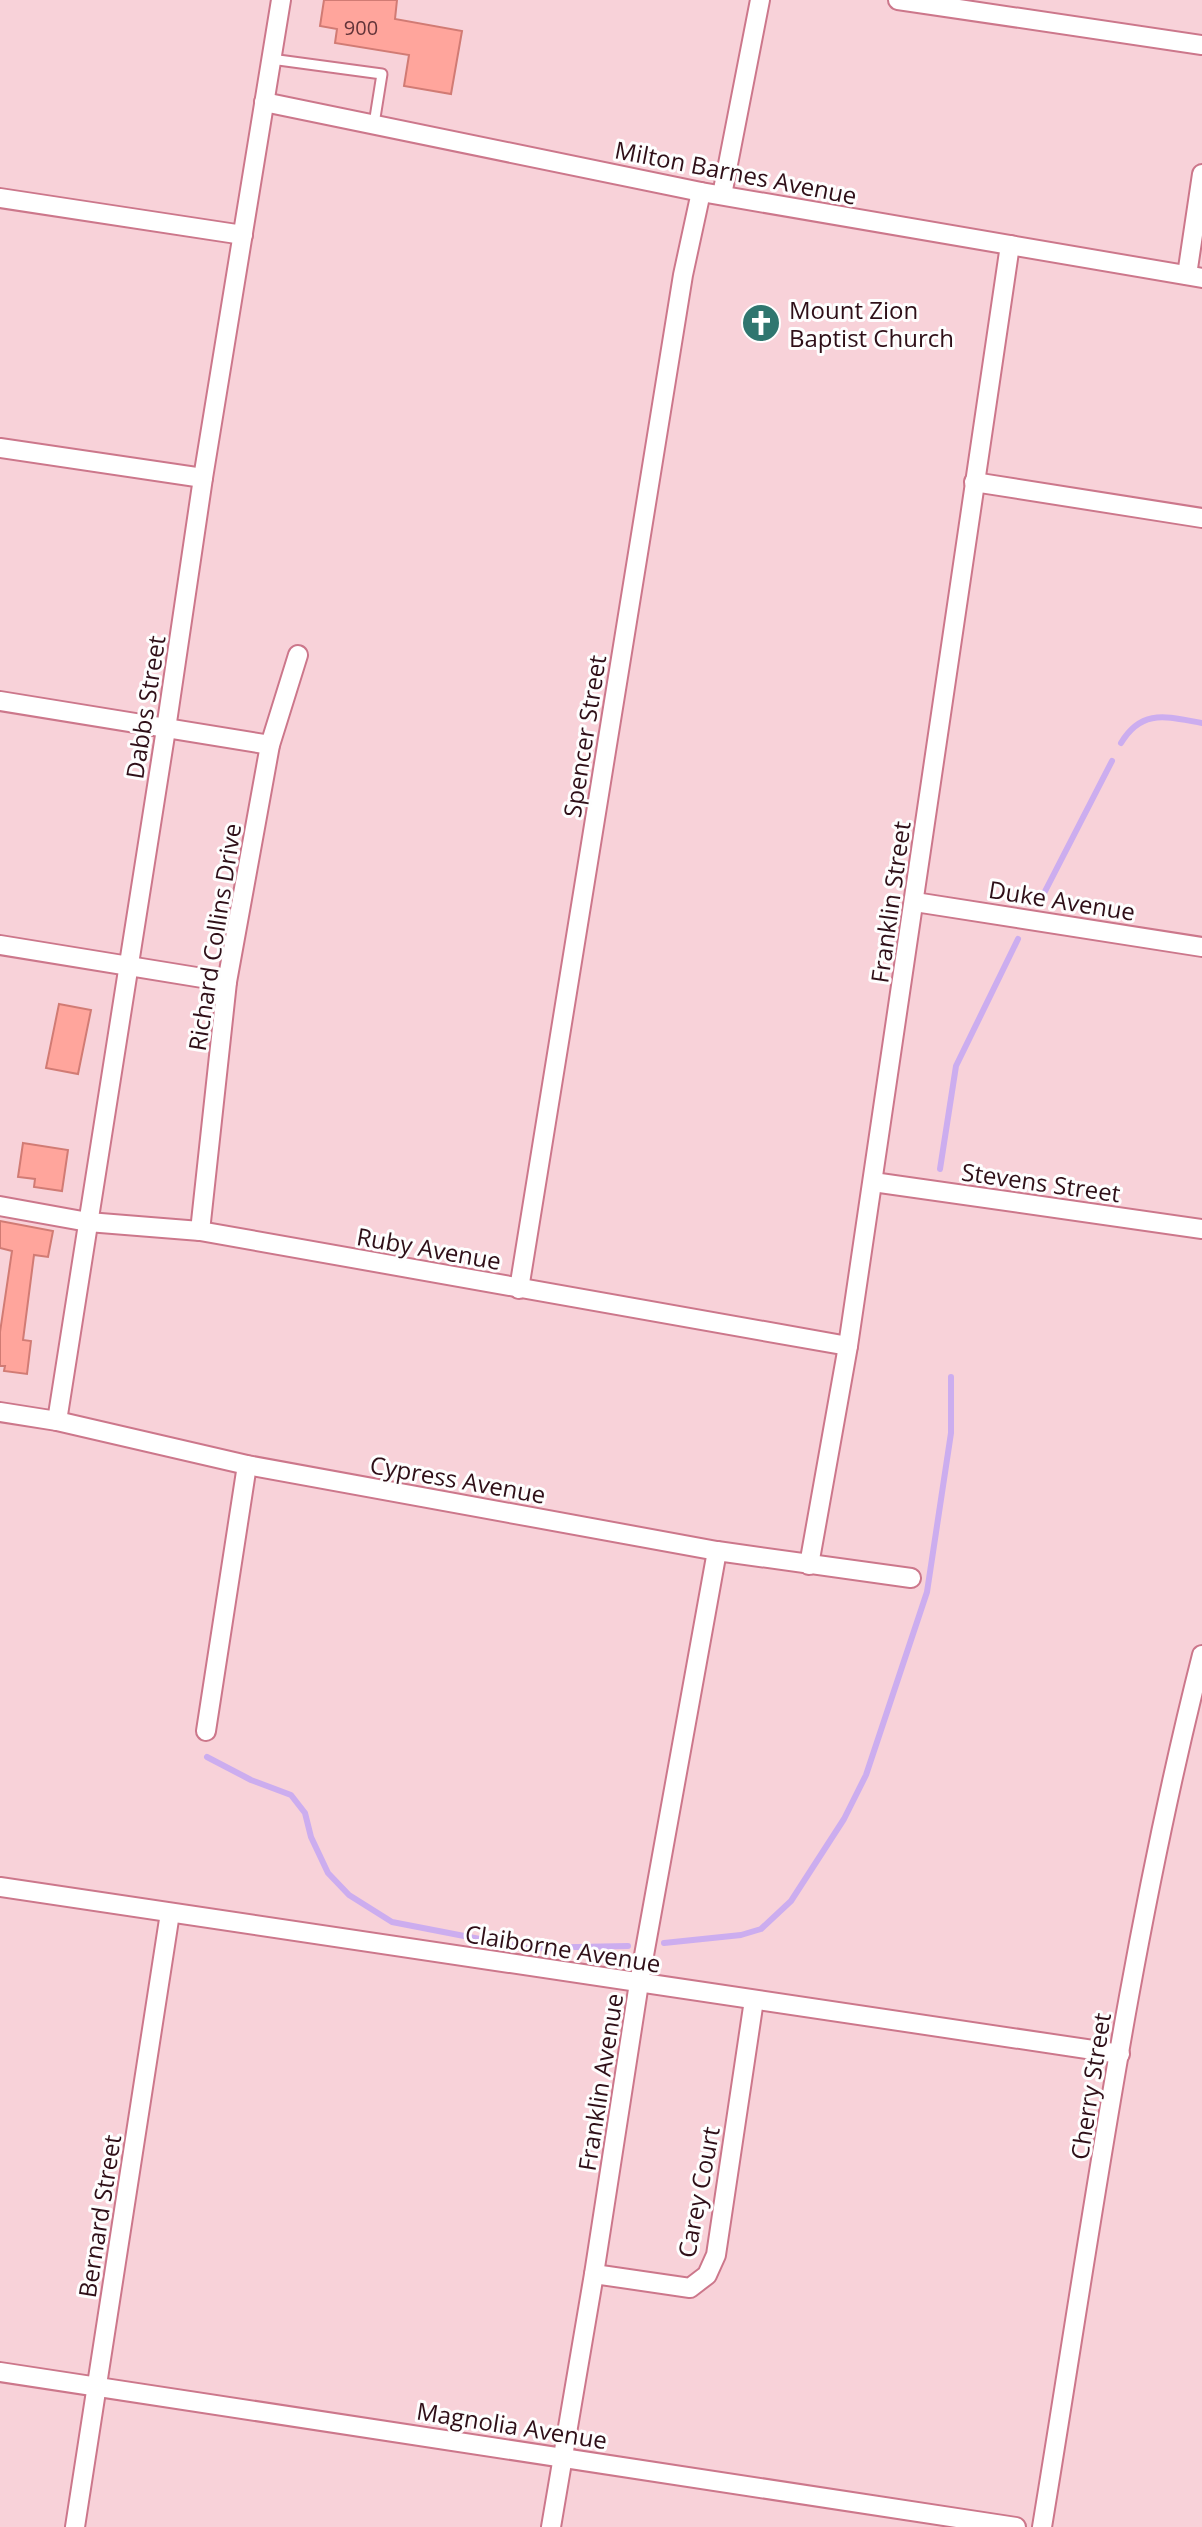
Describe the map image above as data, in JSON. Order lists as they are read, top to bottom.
{
  "streets": {
    "street": [
      "Milton Barnes Avenue",
      "Dabbs Street",
      "Spencer Street",
      "Duke Avenue",
      "Franklin Street",
      "Richard Collins Drive",
      "Stevens Street",
      "Ruby Avenue",
      "Cypress Avenue",
      "Claiborne Avenue",
      "Franklin Avenue",
      "Cherry Street",
      "Carey Court",
      "Bernard Street",
      "Magnolia Avenue"
    ]
  },
  "crossings": [
    ["Milton Barnes Avenue", "Dabbs Street"],
    ["Milton Barnes Avenue", "Spencer Street"],
    ["Milton Barnes Avenue", "Franklin Street"],
    ["Dabbs Street", "Ruby Avenue"],
    ["Dabbs Street", "Cypress Avenue"],
    ["Spencer Street", "Ruby Avenue"],
    ["Duke Avenue", "Franklin Street"],
    ["Franklin Street", "Stevens Street"],
    ["Franklin Street", "Ruby Avenue"],
    ["Franklin Street", "Cypress Avenue"],
    ["Richard Collins Drive", "Ruby Avenue"],
    ["Cypress Avenue", "Franklin Avenue"],
    ["Claiborne Avenue", "Franklin Avenue"],
    ["Claiborne Avenue", "Cherry Street"],
    ["Claiborne Avenue", "Carey Court"],
    ["Claiborne Avenue", "Bernard Street"],
    ["Franklin Avenue", "Carey Court"],
    ["Franklin Avenue", "Magnolia Avenue"],
    ["Bernard Street", "Magnolia Avenue"]
  ],
  "places": {
    "church": ["Mount Zion Baptist Church"]
  },
  "house_numbers": ["900"]
}
